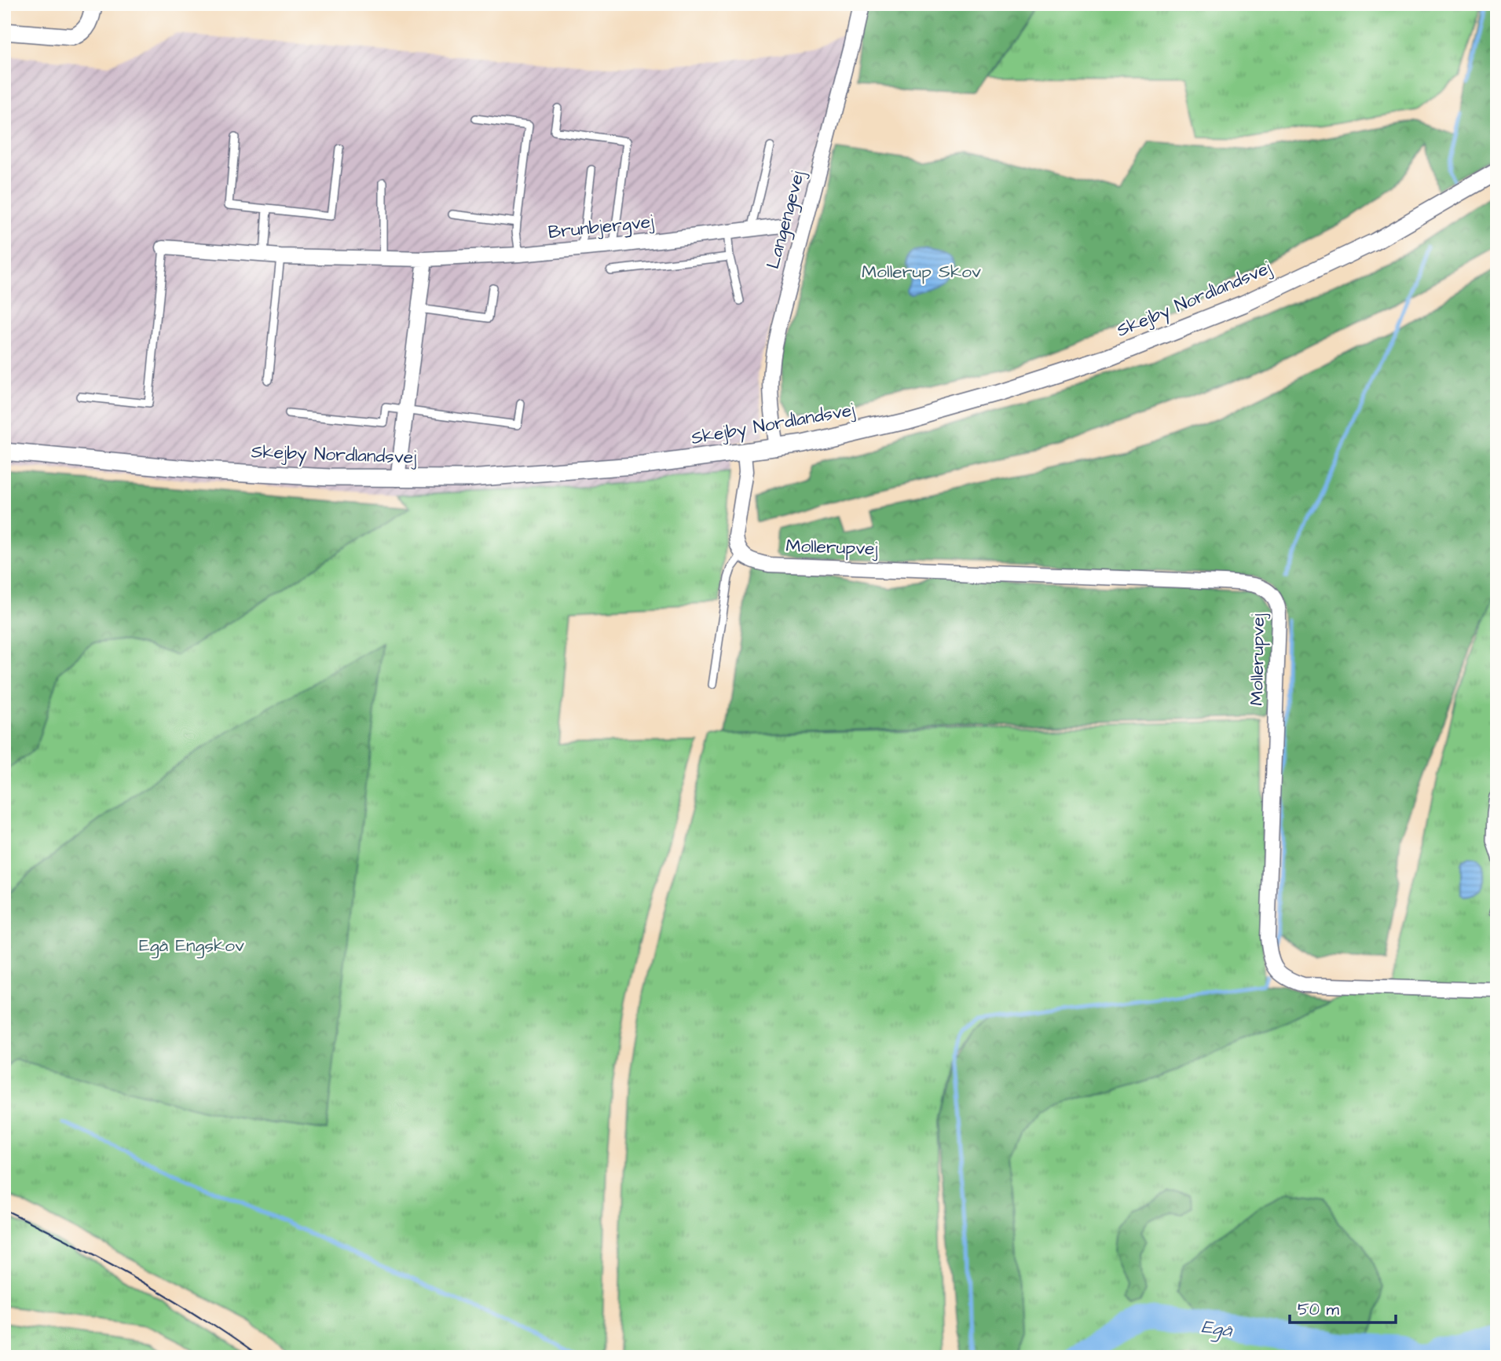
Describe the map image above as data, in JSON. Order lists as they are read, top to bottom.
{
  "streets": {
    "street": [
      "Langengevej",
      "Brunbjergvej",
      "Skejby Nordlandsvej",
      "Mollerupvej"
    ]
  },
  "crossings": [
    ["Langengevej", "Skejby Nordlandsvej"]
  ],
  "water": ["Egå"],
  "parks": ["Mollerup Skov", "Egå Engskov"],
  "scale_bar": "50 m"
}
